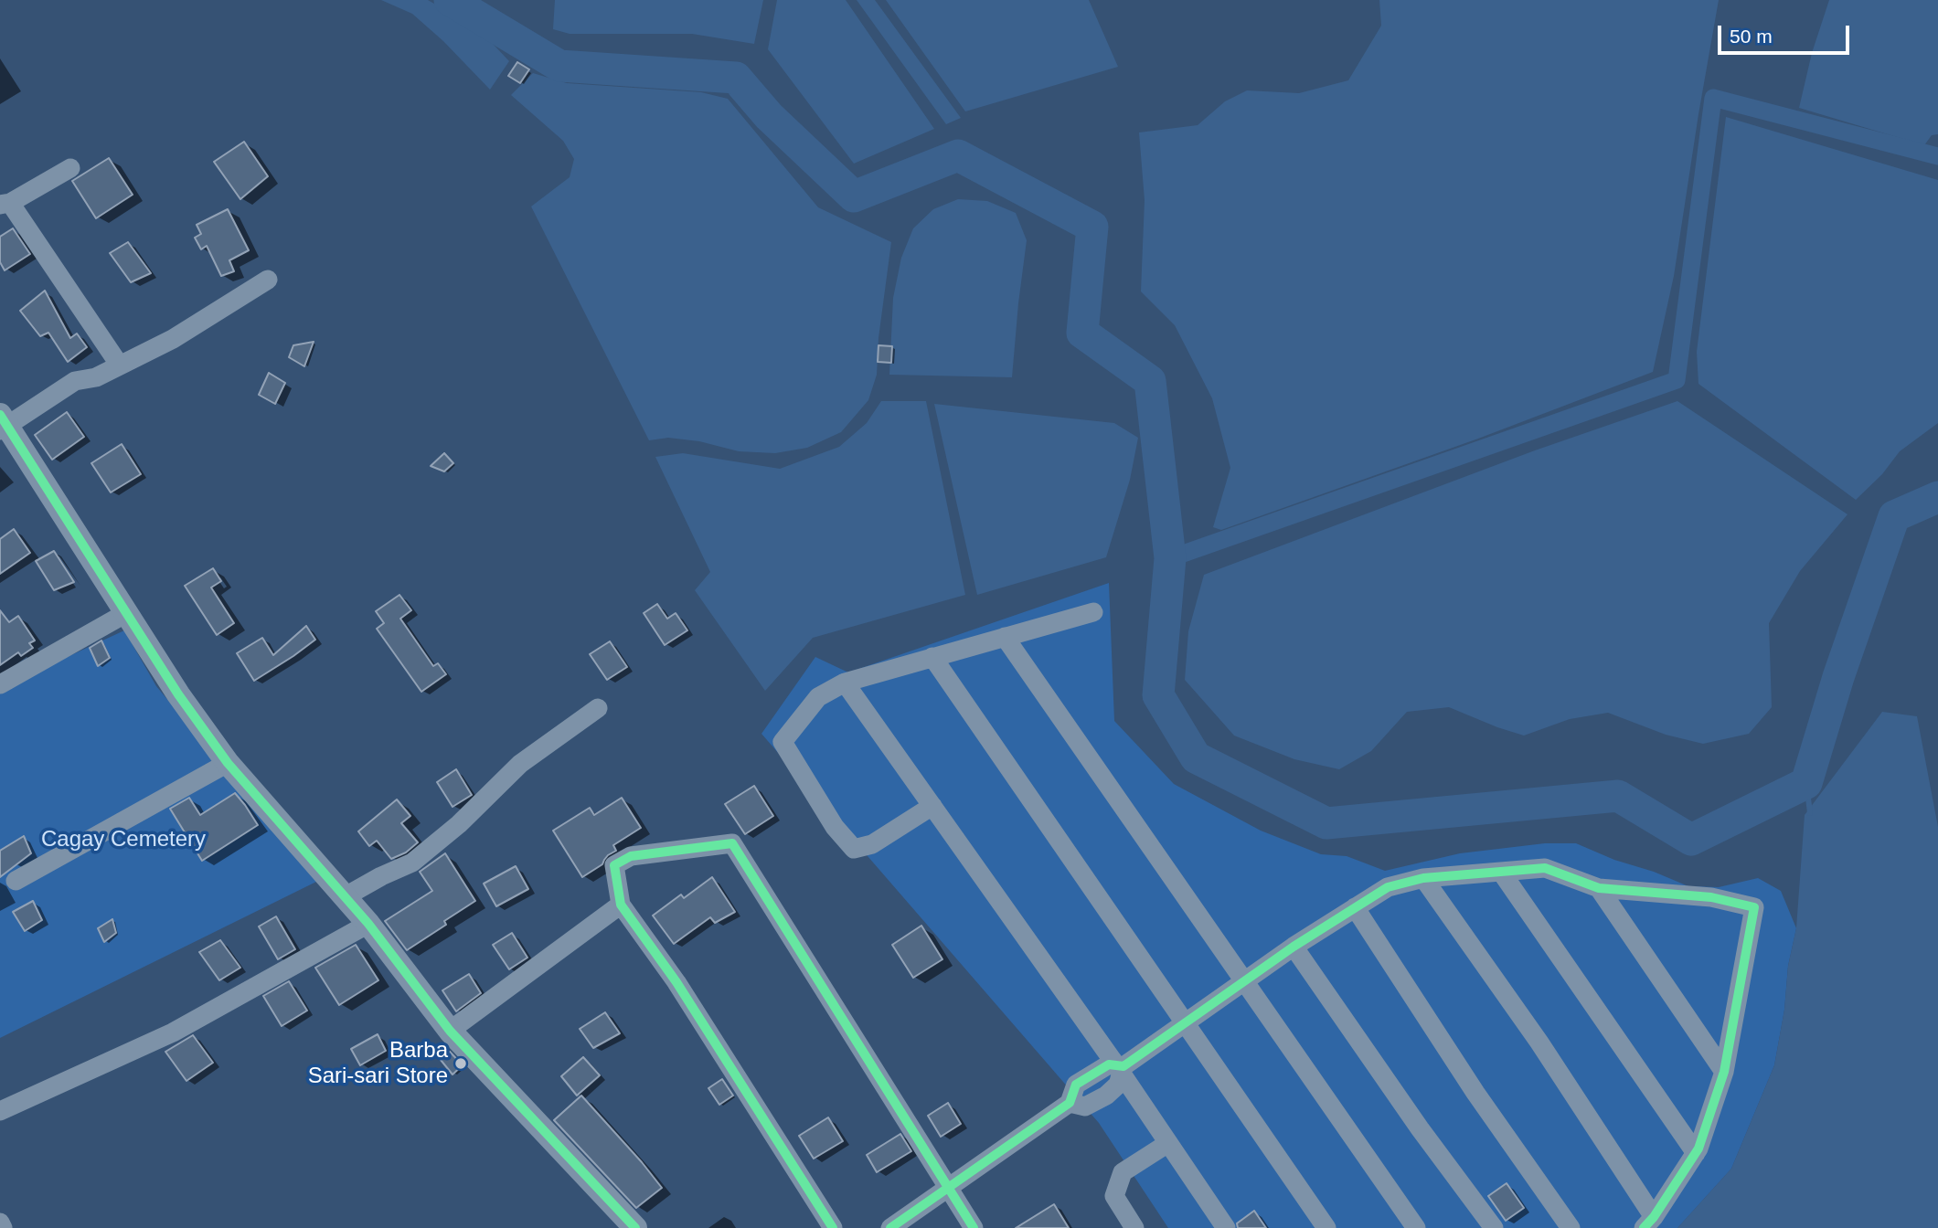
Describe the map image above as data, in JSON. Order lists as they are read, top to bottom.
{
  "parks": ["Cagay Cemetery"],
  "places": ["Barba Sari-sari Store"],
  "scale_bar": "50 m"
}
